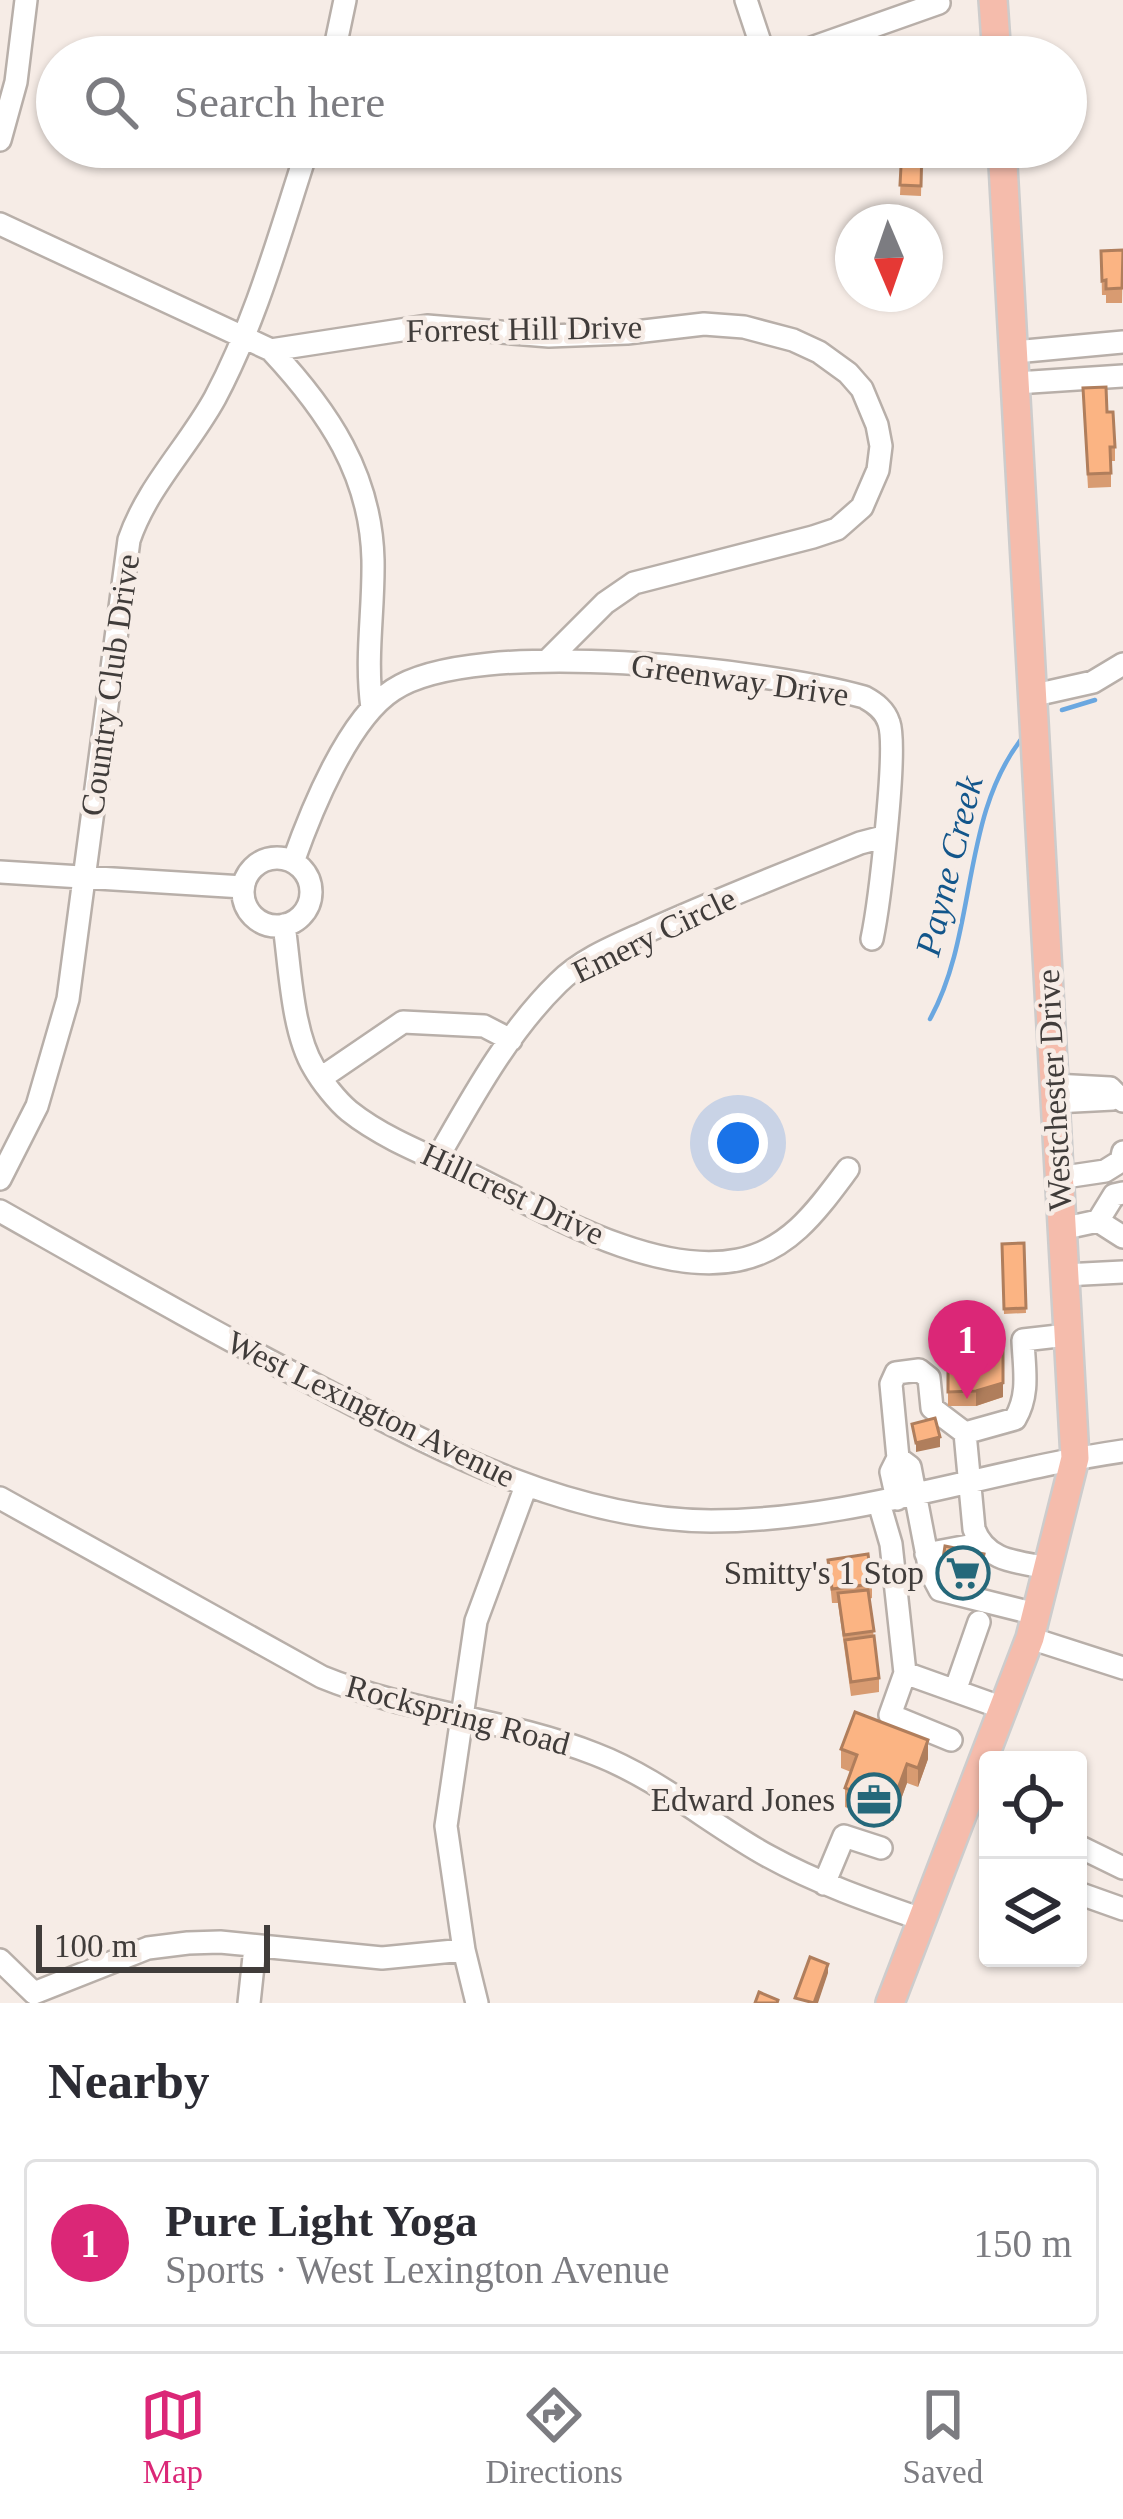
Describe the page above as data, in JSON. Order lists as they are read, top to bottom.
{
  "streets": {
    "main road": ["Westchester Drive"],
    "street": [
      "Forrest Hill Drive",
      "Greenway Drive",
      "Country Club Drive",
      "Emery Circle",
      "Hillcrest Drive",
      "West Lexington Avenue",
      "Rockspring Road"
    ]
  },
  "crossings": [
    ["Forrest Hill Drive", "Greenway Drive"],
    ["Greenway Drive", "Emery Circle"],
    ["Greenway Drive", "Hillcrest Drive"],
    ["Emery Circle", "Hillcrest Drive"],
    ["Westchester Drive", "West Lexington Avenue"],
    ["Westchester Drive", "Rockspring Road"]
  ],
  "water": ["Payne Creek"],
  "places": {
    "supermarket": ["Smitty's 1 Stop"],
    "office": ["Edward Jones"]
  },
  "scale_bar": "100 m",
  "north": "bottom",
  "page": {
    "search": "Search here",
    "pins": "1",
    "scale": "100 m",
    "heading": "Nearby",
    "list": [
      {
        "mark": "1",
        "name": "Pure Light Yoga",
        "note": "Sports · West Lexington Avenue",
        "value": "150 m"
      }
    ],
    "nav": ["Map", "Directions", "Saved"]
  }
}
